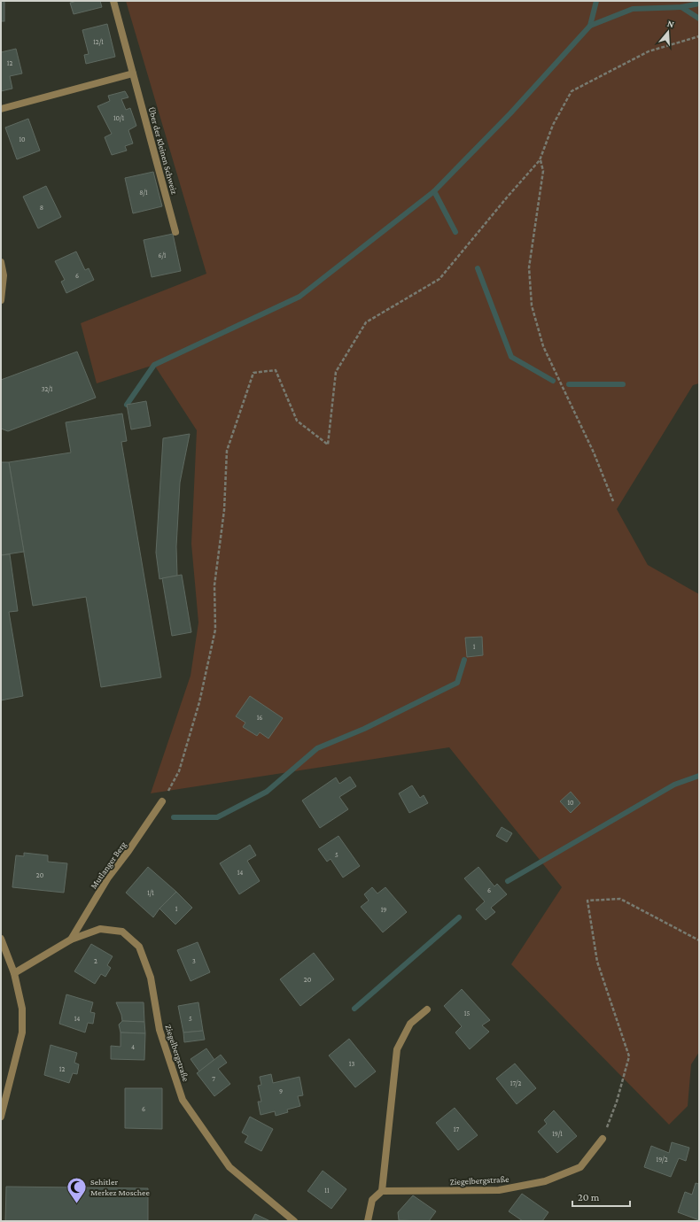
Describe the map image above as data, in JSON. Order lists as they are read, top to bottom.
{
  "streets": {
    "street": ["Über der Kleinen Schweiz", "Mutlanger Berg", "Ziegelbergstraße"]
  },
  "crossings": [
    ["Mutlanger Berg", "Ziegelbergstraße"]
  ],
  "places": {
    "mosque": ["Sehitler Merkez Moschee"]
  },
  "house_numbers": [
    "12/1",
    "12",
    "10/1",
    "10",
    "8/1",
    "8",
    "6/1",
    "6",
    "32/1",
    "1",
    "16",
    "10",
    "5",
    "14",
    "20",
    "6",
    "1/1",
    "1",
    "19",
    "2",
    "3",
    "20",
    "15",
    "14",
    "5",
    "4",
    "13",
    "12",
    "7",
    "17/2",
    "9",
    "6",
    "17",
    "19/1",
    "19/2",
    "11"
  ],
  "scale_bar": "20 m",
  "north": "top"
}
